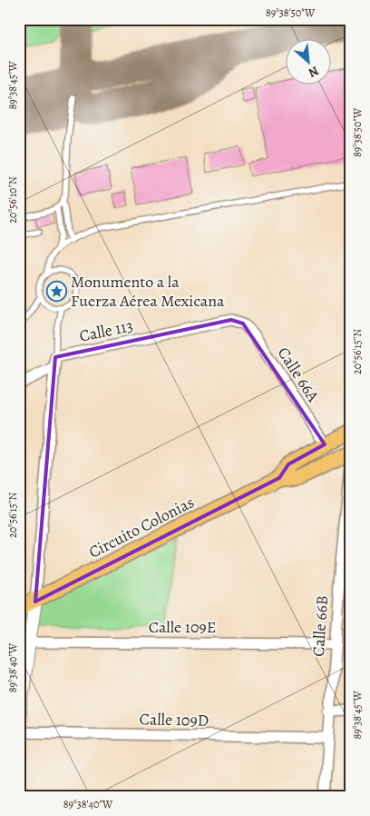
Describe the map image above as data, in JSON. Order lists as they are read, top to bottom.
{
  "streets": {
    "main road": ["Circuito Colonias"],
    "street": [
      "Calle 113",
      "Calle 66A",
      "Calle 66B",
      "Calle 109E",
      "Calle 109D"
    ]
  },
  "crossings": [
    ["Calle 113", "Calle 66A"],
    ["Calle 66B", "Calle 109E"],
    ["Calle 66B", "Calle 109D"]
  ],
  "places": {
    "place": ["Monumento a la Fuerza Aérea Mexicana"]
  },
  "north": "bottom right",
  "coordinates": [
    "89°38'50\"W",
    "89°38'45\"W",
    "20°56'10\"N",
    "20°56'15\"N",
    "89°38'40\"W"
  ]
}
